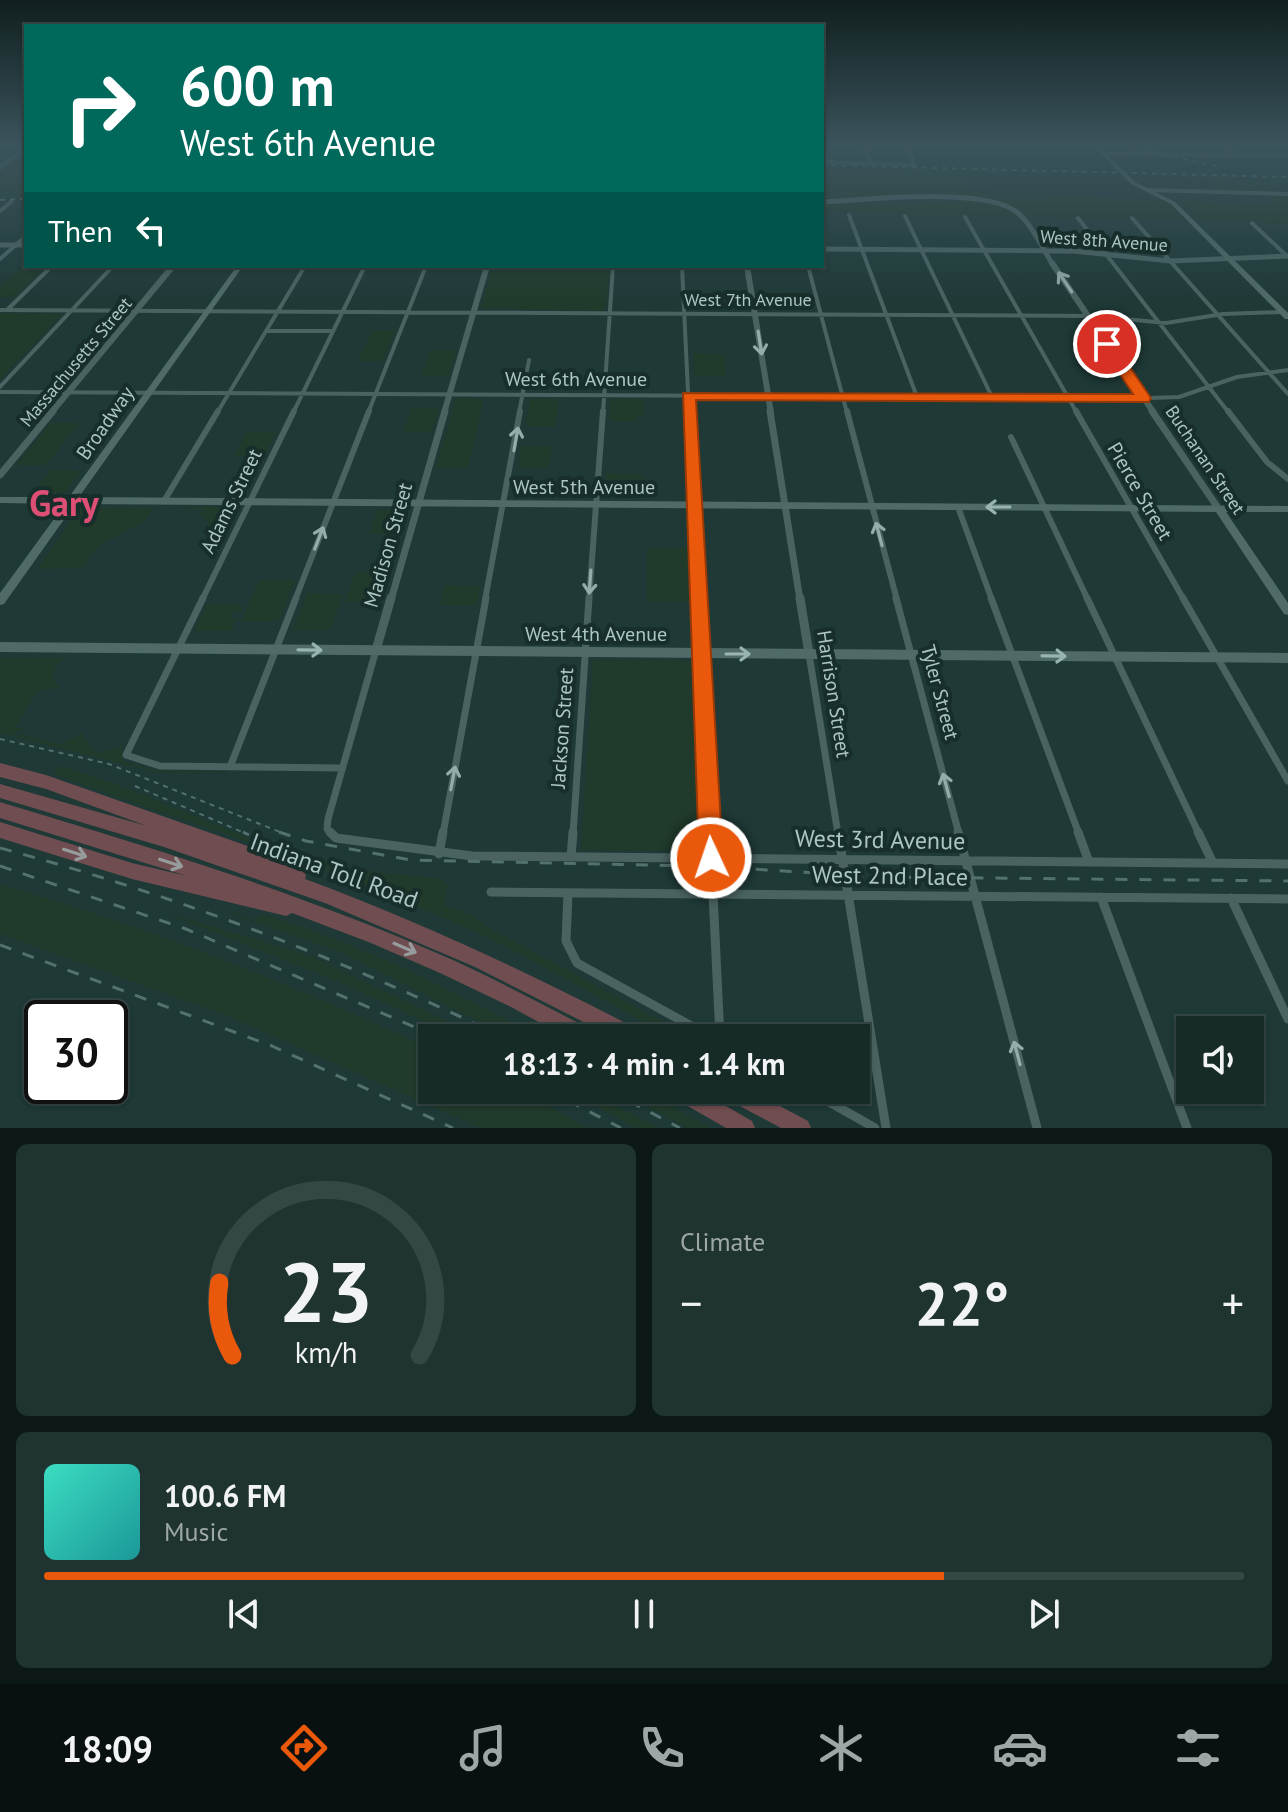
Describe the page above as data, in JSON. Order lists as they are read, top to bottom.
{
  "streets": {
    "highway": ["Indiana Toll Road"],
    "main road": [
      "Broadway",
      "Buchanan Street",
      "West 5th Avenue",
      "West 4th Avenue"
    ],
    "street": [
      "West 8th Avenue",
      "West 7th Avenue",
      "Massachusetts Street",
      "West 6th Avenue",
      "Pierce Street",
      "Adams Street",
      "Madison Street",
      "Tyler Street",
      "Harrison Street",
      "Jackson Street",
      "West 3rd Avenue",
      "West 2nd Place"
    ]
  },
  "crossings": [
    ["West 8th Avenue", "Buchanan Street"],
    ["West 8th Avenue", "Pierce Street"],
    ["West 7th Avenue", "Massachusetts Street"],
    ["West 7th Avenue", "Broadway"],
    ["West 7th Avenue", "Buchanan Street"],
    ["West 7th Avenue", "Pierce Street"],
    ["West 7th Avenue", "Adams Street"],
    ["West 7th Avenue", "Madison Street"],
    ["West 7th Avenue", "Tyler Street"],
    ["West 7th Avenue", "Harrison Street"],
    ["West 7th Avenue", "Jackson Street"],
    ["Massachusetts Street", "West 6th Avenue"],
    ["West 6th Avenue", "Broadway"],
    ["West 6th Avenue", "Buchanan Street"],
    ["West 6th Avenue", "Pierce Street"],
    ["West 6th Avenue", "Adams Street"],
    ["West 6th Avenue", "Madison Street"],
    ["West 6th Avenue", "Tyler Street"],
    ["West 6th Avenue", "Harrison Street"],
    ["West 6th Avenue", "Jackson Street"],
    ["Broadway", "West 5th Avenue"],
    ["Buchanan Street", "West 5th Avenue"],
    ["West 5th Avenue", "Pierce Street"],
    ["West 5th Avenue", "Adams Street"],
    ["West 5th Avenue", "Madison Street"],
    ["West 5th Avenue", "Tyler Street"],
    ["West 5th Avenue", "Harrison Street"],
    ["West 5th Avenue", "Jackson Street"],
    ["Pierce Street", "West 4th Avenue"],
    ["Adams Street", "West 4th Avenue"],
    ["Madison Street", "West 4th Avenue"],
    ["Madison Street", "West 3rd Avenue"],
    ["West 4th Avenue", "Tyler Street"],
    ["West 4th Avenue", "Harrison Street"],
    ["West 4th Avenue", "Jackson Street"],
    ["Tyler Street", "West 3rd Avenue"],
    ["Tyler Street", "West 2nd Place"],
    ["Harrison Street", "West 3rd Avenue"],
    ["Harrison Street", "West 2nd Place"],
    ["Jackson Street", "West 3rd Avenue"]
  ],
  "one_way": ["Tyler Street"],
  "districts": ["Gary"],
  "page": {
    "turn": ["600 m", "West 6th Avenue"],
    "then": "Then",
    "limit": "30",
    "trip": "18:13 · 4 min · 1.4 km",
    "tile": "Climate",
    "heat": ["−", "22°", "+"],
    "song": ["100.6 FM", "Music"],
    "tabs": "18:09",
    "gauge": ["23", "km/h"]
  }
}
